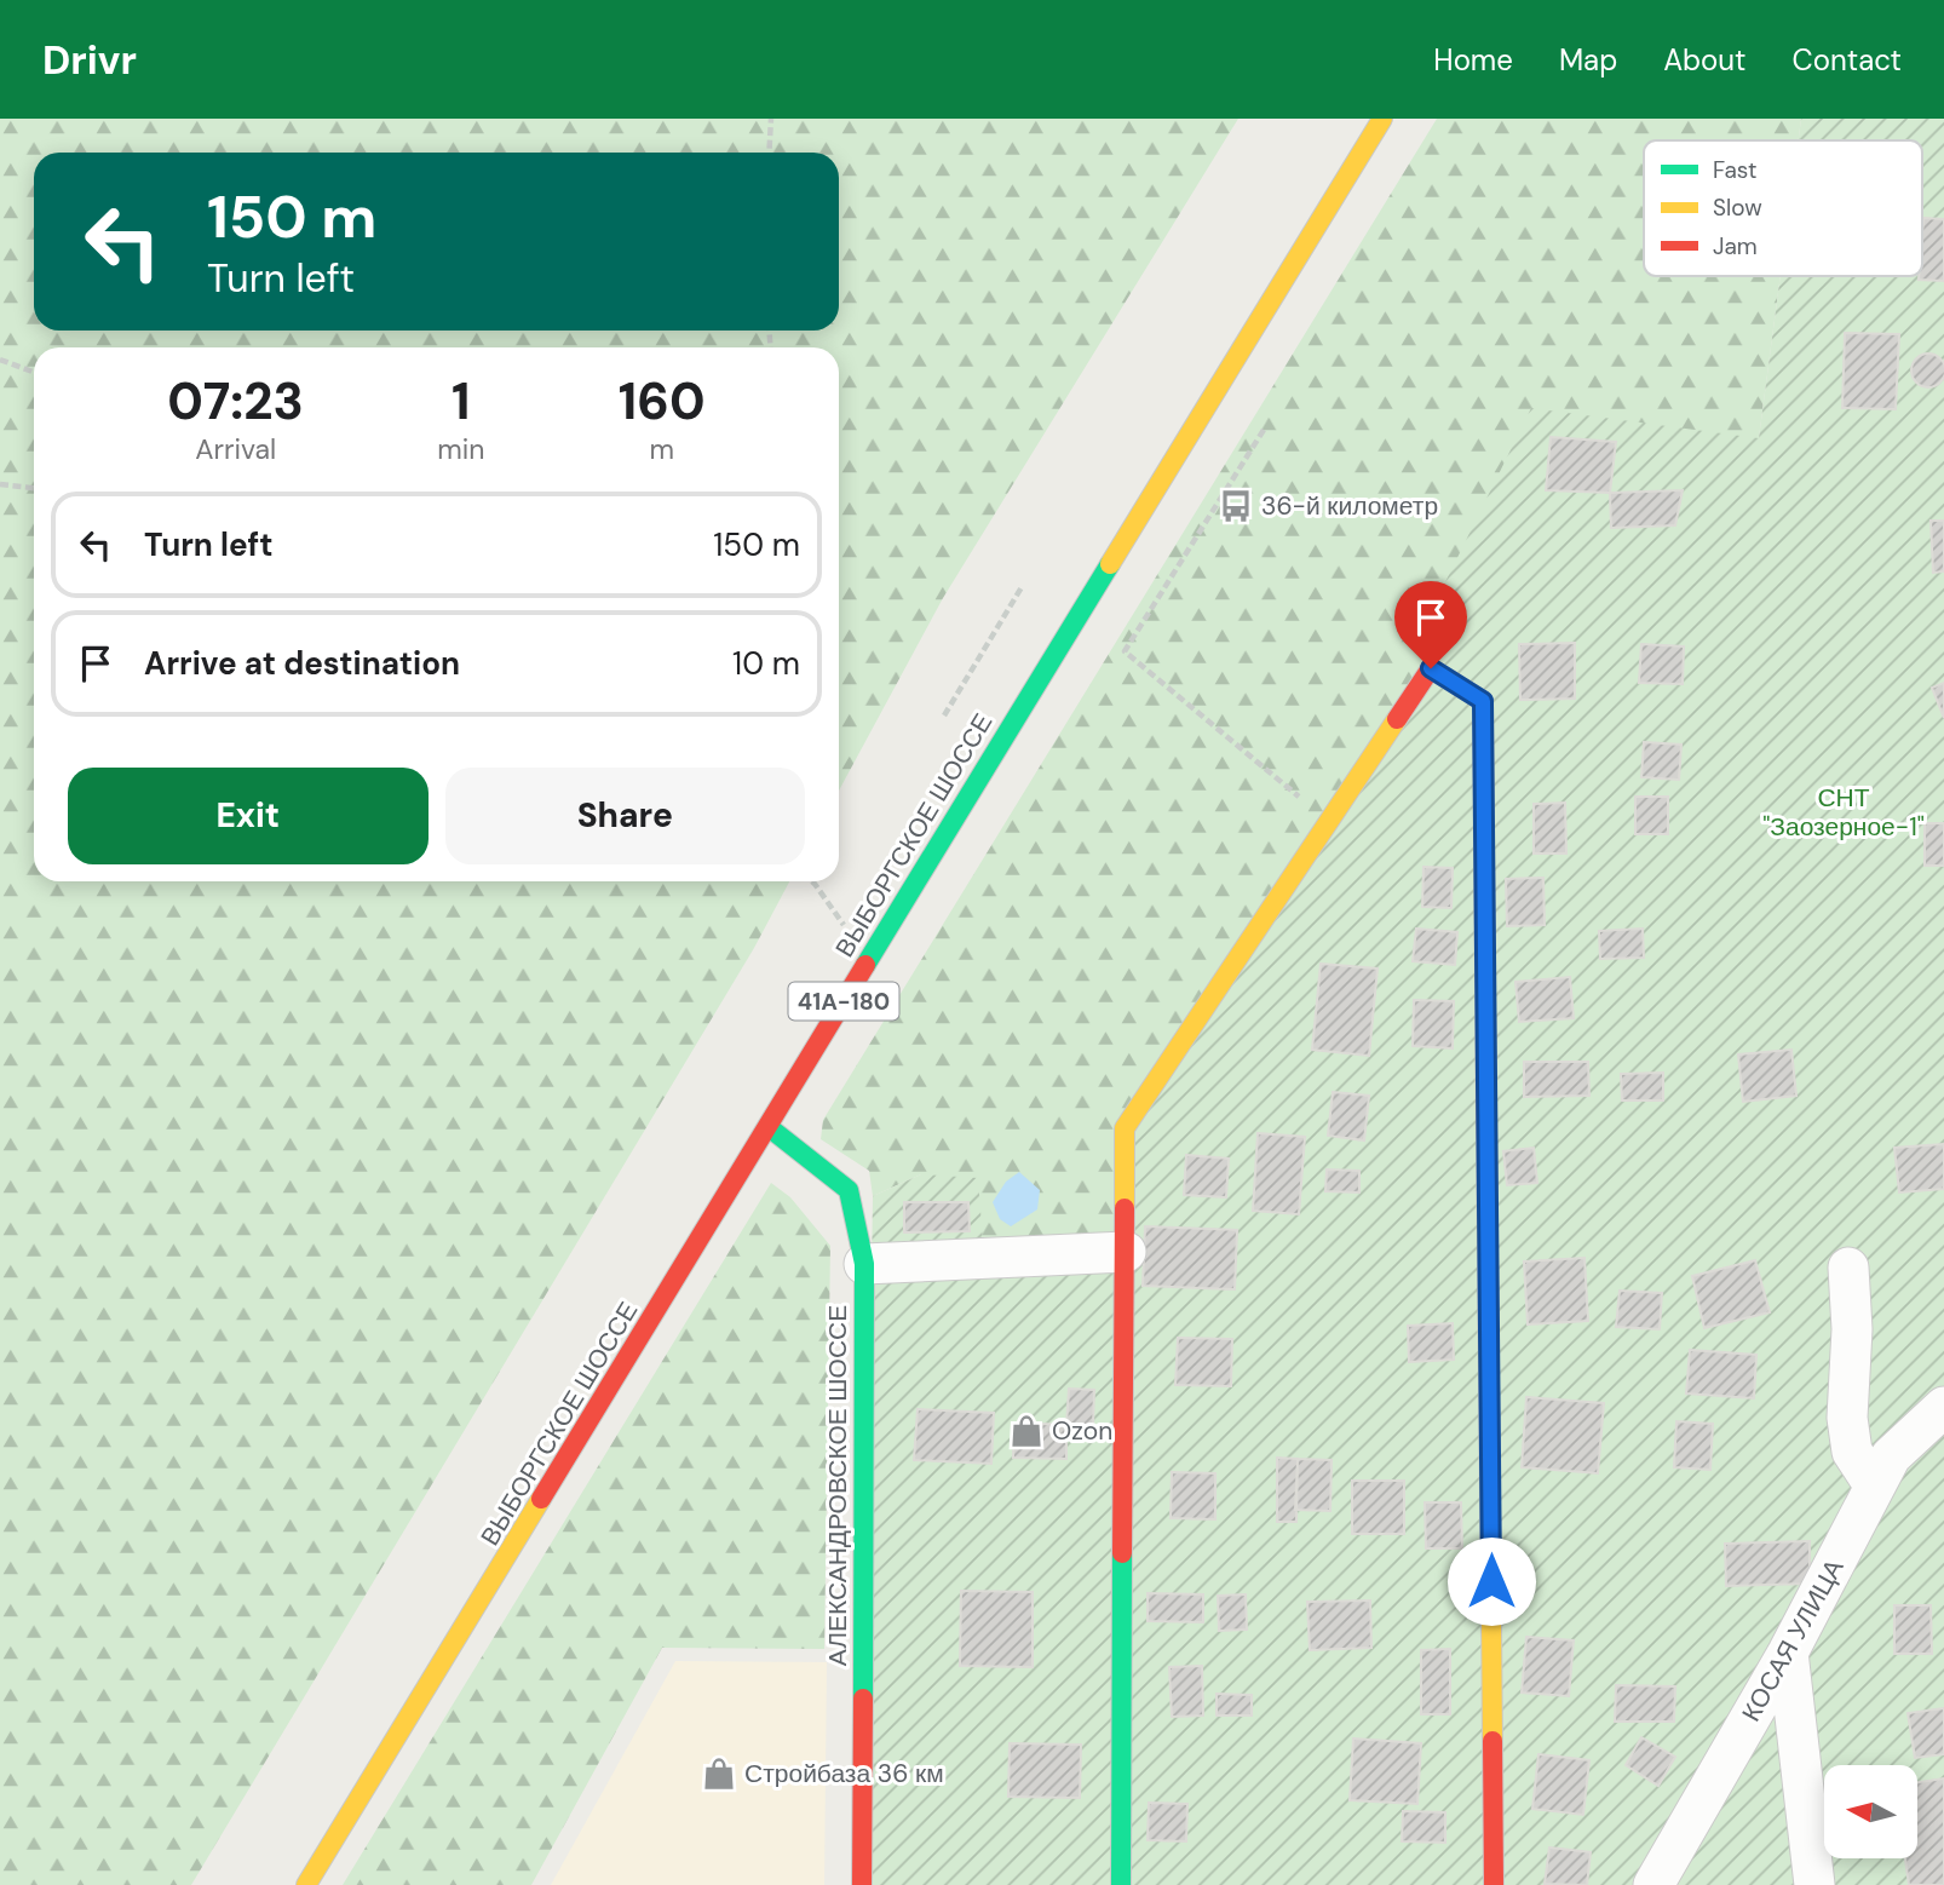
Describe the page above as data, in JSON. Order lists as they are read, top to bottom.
{
  "streets": {
    "street": [
      "ВЫБОРГСКОЕ ШОССЕ",
      "41А-180",
      "АЛЕКСАНДРОВСКОЕ ШОССЕ",
      "КОСАЯ УЛИЦА"
    ]
  },
  "crossings": [
    ["ВЫБОРГСКОЕ ШОССЕ", "АЛЕКСАНДРОВСКОЕ ШОССЕ"]
  ],
  "parks": ["СНТ \"Заозерное-1\""],
  "places": {
    "bus stop": ["36-й километр"],
    "shop": ["Ozon", "Стройбаза 36 км"]
  },
  "legend": ["Fast", "Slow", "Jam"],
  "north": "left",
  "page": {
    "header": "Drivr",
    "nav": [
      "Home",
      "Map",
      "About",
      "Contact"
    ],
    "turn": ["150 m", "Turn left"],
    "eta": [
      "07:23",
      "Arrival",
      "1",
      "min",
      "160",
      "m"
    ],
    "list": [
      {
        "name": "Turn left",
        "value": "150 m"
      },
      {
        "name": "Arrive at destination",
        "value": "10 m"
      }
    ],
    "buttons": ["Exit", "Share"]
  }
}
